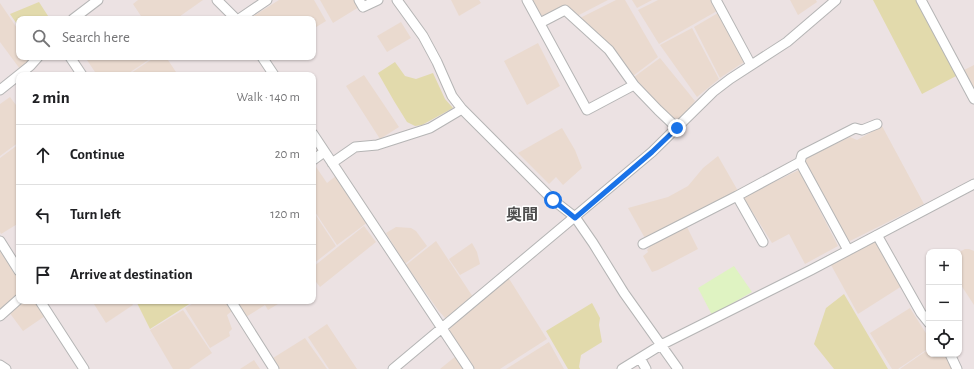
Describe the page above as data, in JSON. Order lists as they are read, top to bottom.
{
  "districts": ["奥間"],
  "page": {
    "search": "Search here",
    "heading": ["2 min", "Walk · 140 m"],
    "list": [
      ["Continue", "20 m"],
      ["Turn left", "120 m"],
      "Arrive at destination"
    ],
    "map_buttons": ["+", "−"]
  }
}
